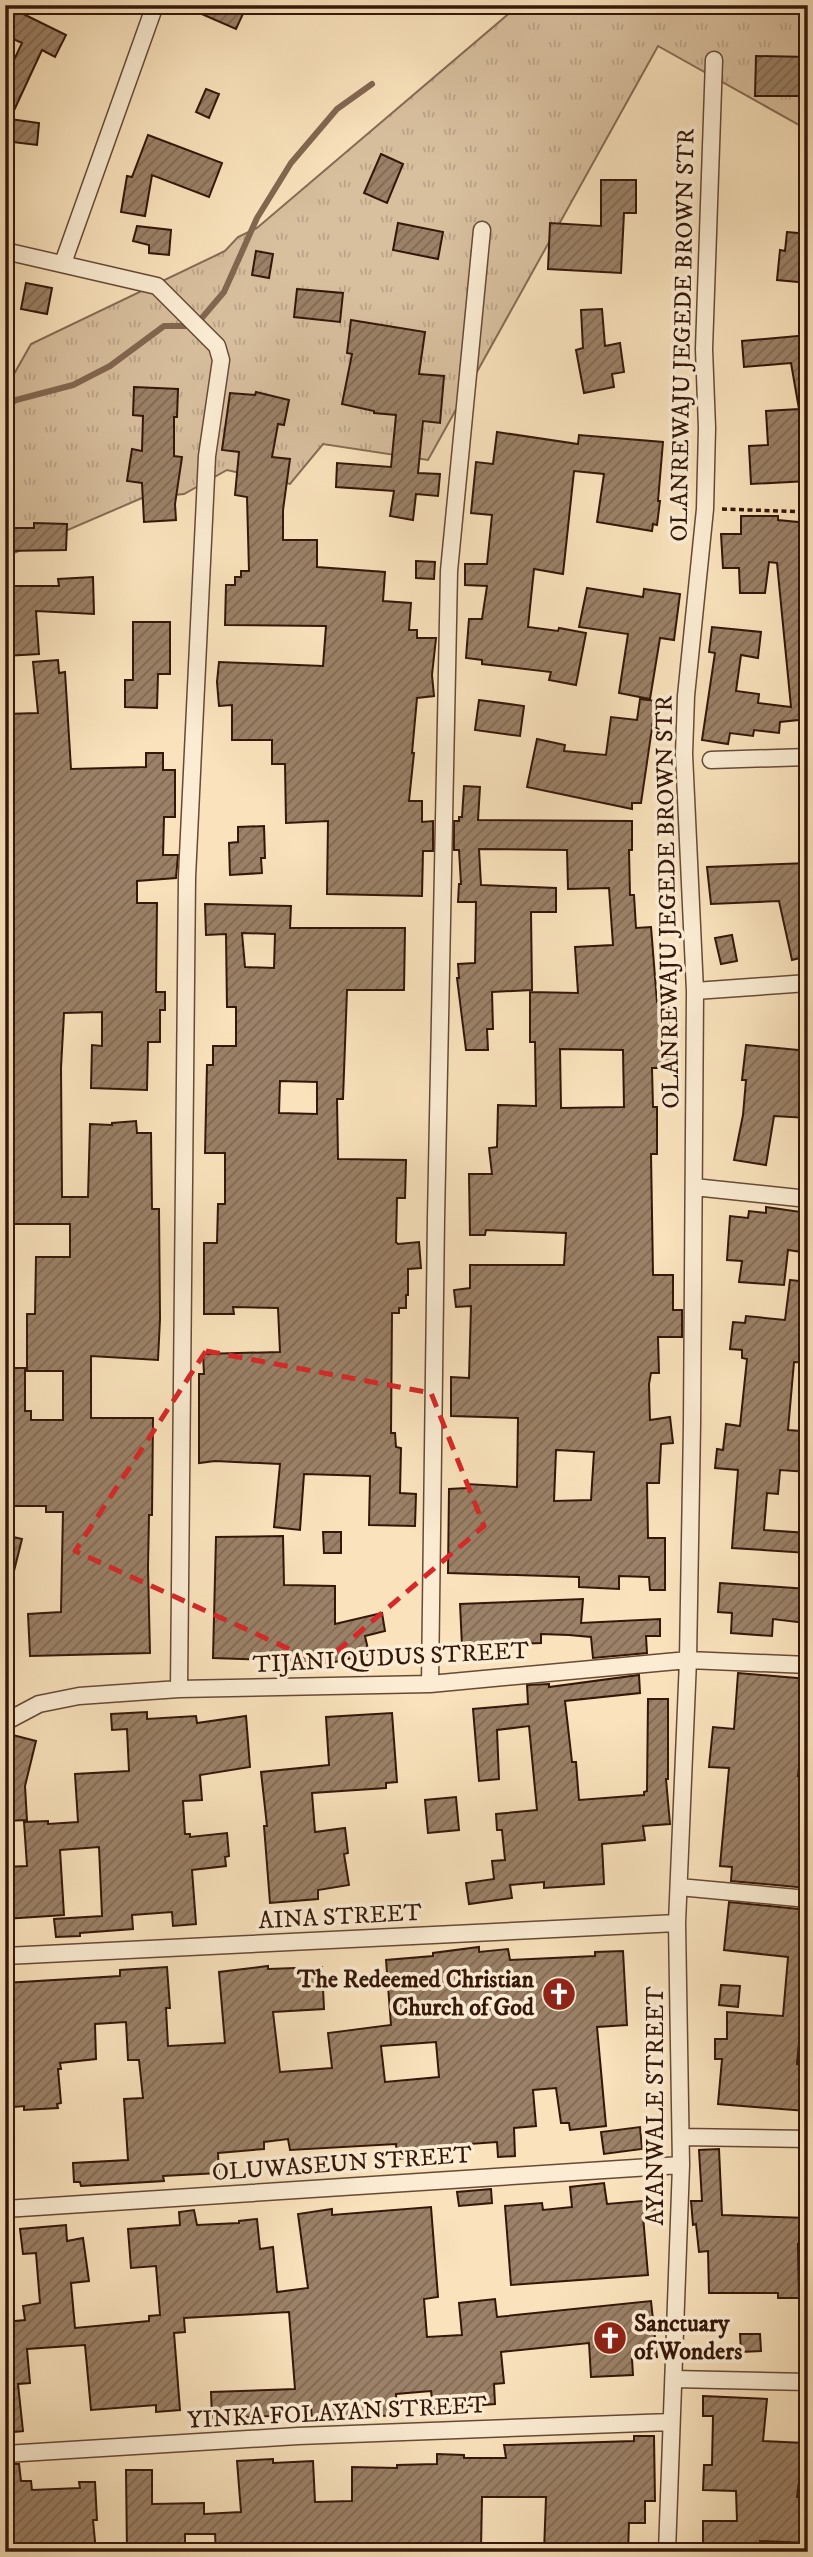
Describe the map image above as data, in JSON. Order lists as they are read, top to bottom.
{
  "streets": {
    "street": [
      "OLANREWAJU JEGEDE BROWN STR",
      "TIJANI QUDUS STREET",
      "AINA STREET",
      "AYANWALE STREET",
      "OLUWASEUN STREET",
      "YINKA FOLAYAN STREET"
    ]
  },
  "crossings": [
    ["OLANREWAJU JEGEDE BROWN STR", "TIJANI QUDUS STREET"],
    ["OLANREWAJU JEGEDE BROWN STR", "AYANWALE STREET"],
    ["TIJANI QUDUS STREET", "AYANWALE STREET"],
    ["AINA STREET", "AYANWALE STREET"],
    ["AYANWALE STREET", "OLUWASEUN STREET"],
    ["AYANWALE STREET", "YINKA FOLAYAN STREET"]
  ],
  "places": {
    "church": ["The Redeemed Christian Church of God", "Sanctuary of Wonders"]
  }
}
